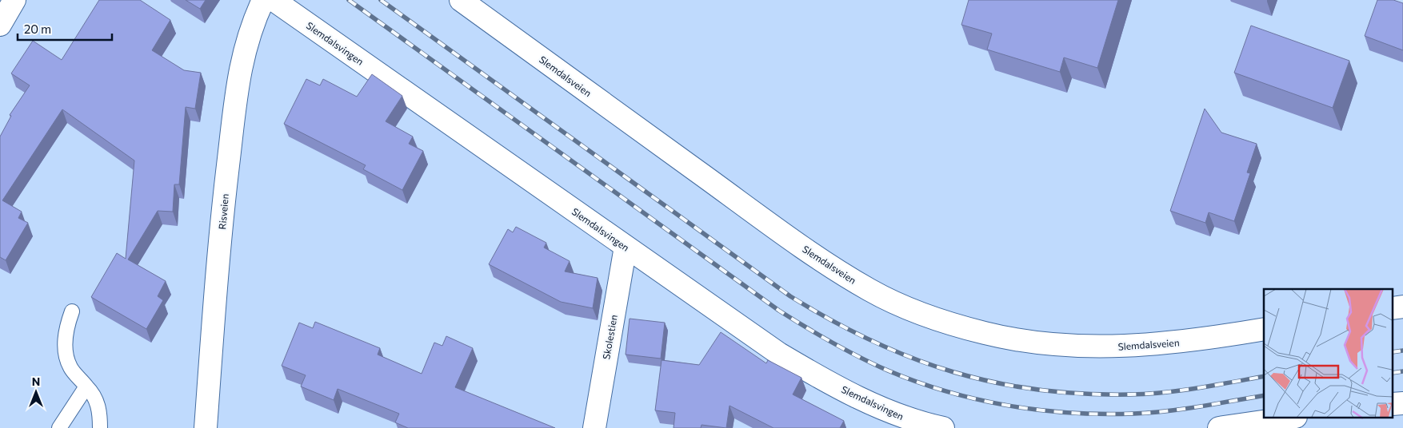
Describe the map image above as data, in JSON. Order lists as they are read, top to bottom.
{
  "streets": {
    "street": [
      "Slemdalsvingen",
      "Slemdalsveien",
      "Risveien",
      "Skolestien"
    ]
  },
  "crossings": [
    ["Slemdalsvingen", "Skolestien"]
  ],
  "scale_bar": "20 m",
  "north": "top"
}
